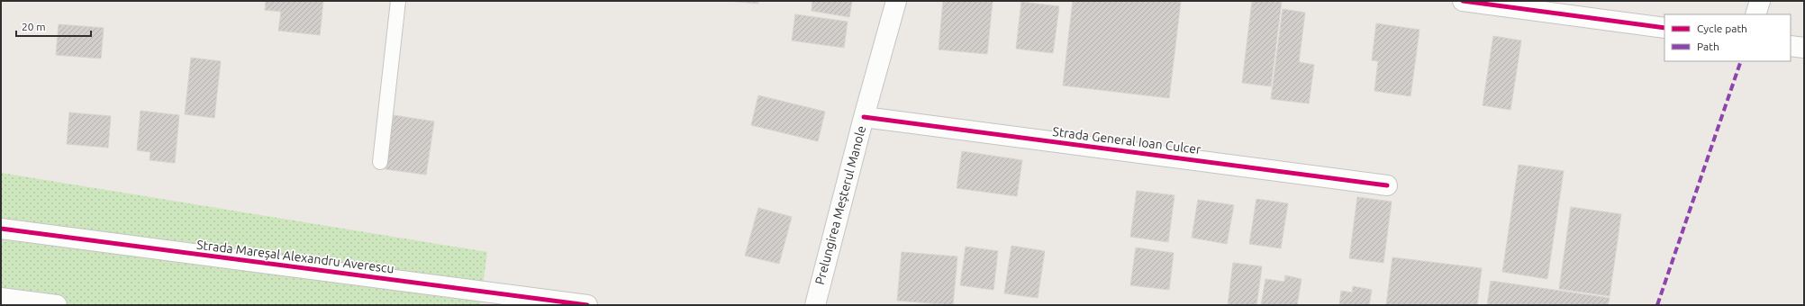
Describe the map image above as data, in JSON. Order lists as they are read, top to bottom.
{
  "streets": {
    "street": ["Strada General Ioan Culcer", "Prelungirea Meșterul Manole", "Strada Mareșal Alexandru Averescu"]
  },
  "crossings": [
    ["Strada General Ioan Culcer", "Prelungirea Meșterul Manole"]
  ],
  "legend": ["Cycle path", "Path"],
  "scale_bar": "20 m"
}
